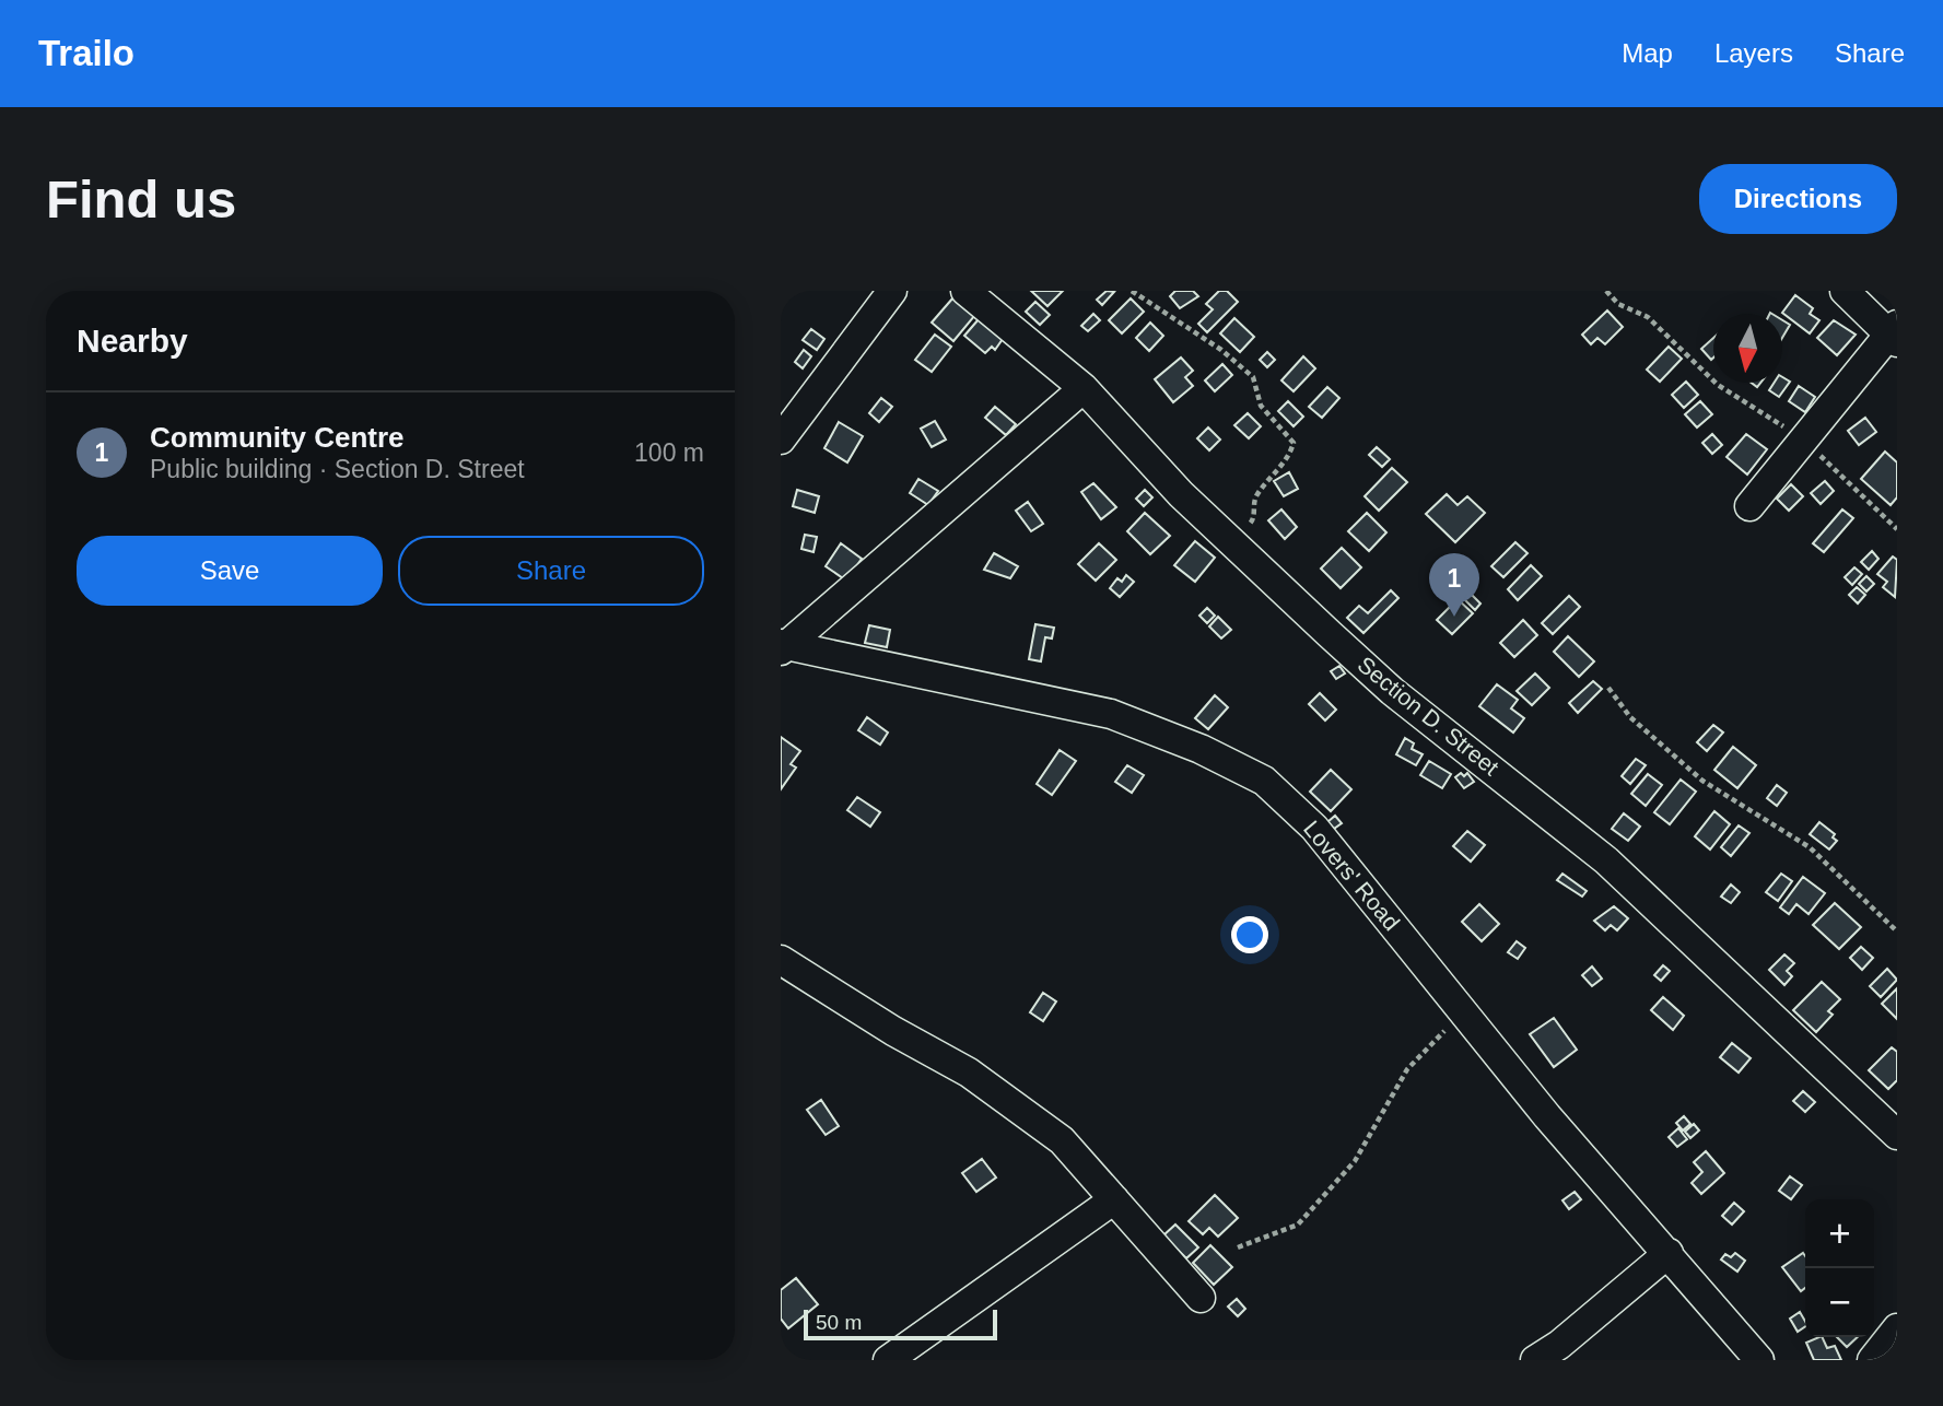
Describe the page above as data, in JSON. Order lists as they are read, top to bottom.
{
  "streets": {
    "street": ["Section D. Street", "Lovers' Road"]
  },
  "scale_bar": "50 m",
  "north": "bottom",
  "page": {
    "header": "Trailo",
    "nav": ["Map", "Layers", "Share"],
    "buttons": [
      "Directions",
      ["Save", "Share"]
    ],
    "title": "Find us",
    "heading": "Nearby",
    "list": [
      {
        "mark": "1",
        "name": "Community Centre",
        "note": "Public building · Section D. Street",
        "value": "100 m"
      }
    ],
    "pins": "1",
    "map_buttons": ["+", "−"],
    "scale": "50 m"
  }
}
